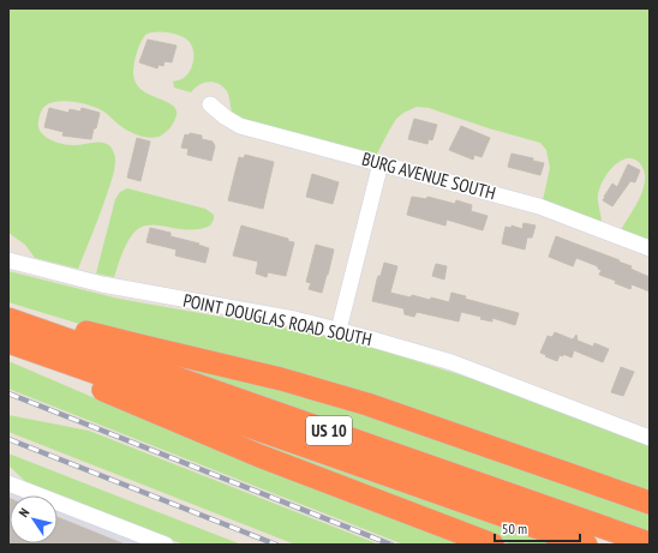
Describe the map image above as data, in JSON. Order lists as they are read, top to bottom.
{
  "streets": {
    "highway": ["US 10"],
    "street": ["BURG AVENUE SOUTH", "POINT DOUGLAS ROAD SOUTH"]
  },
  "scale_bar": "50 m",
  "north": "top left"
}
